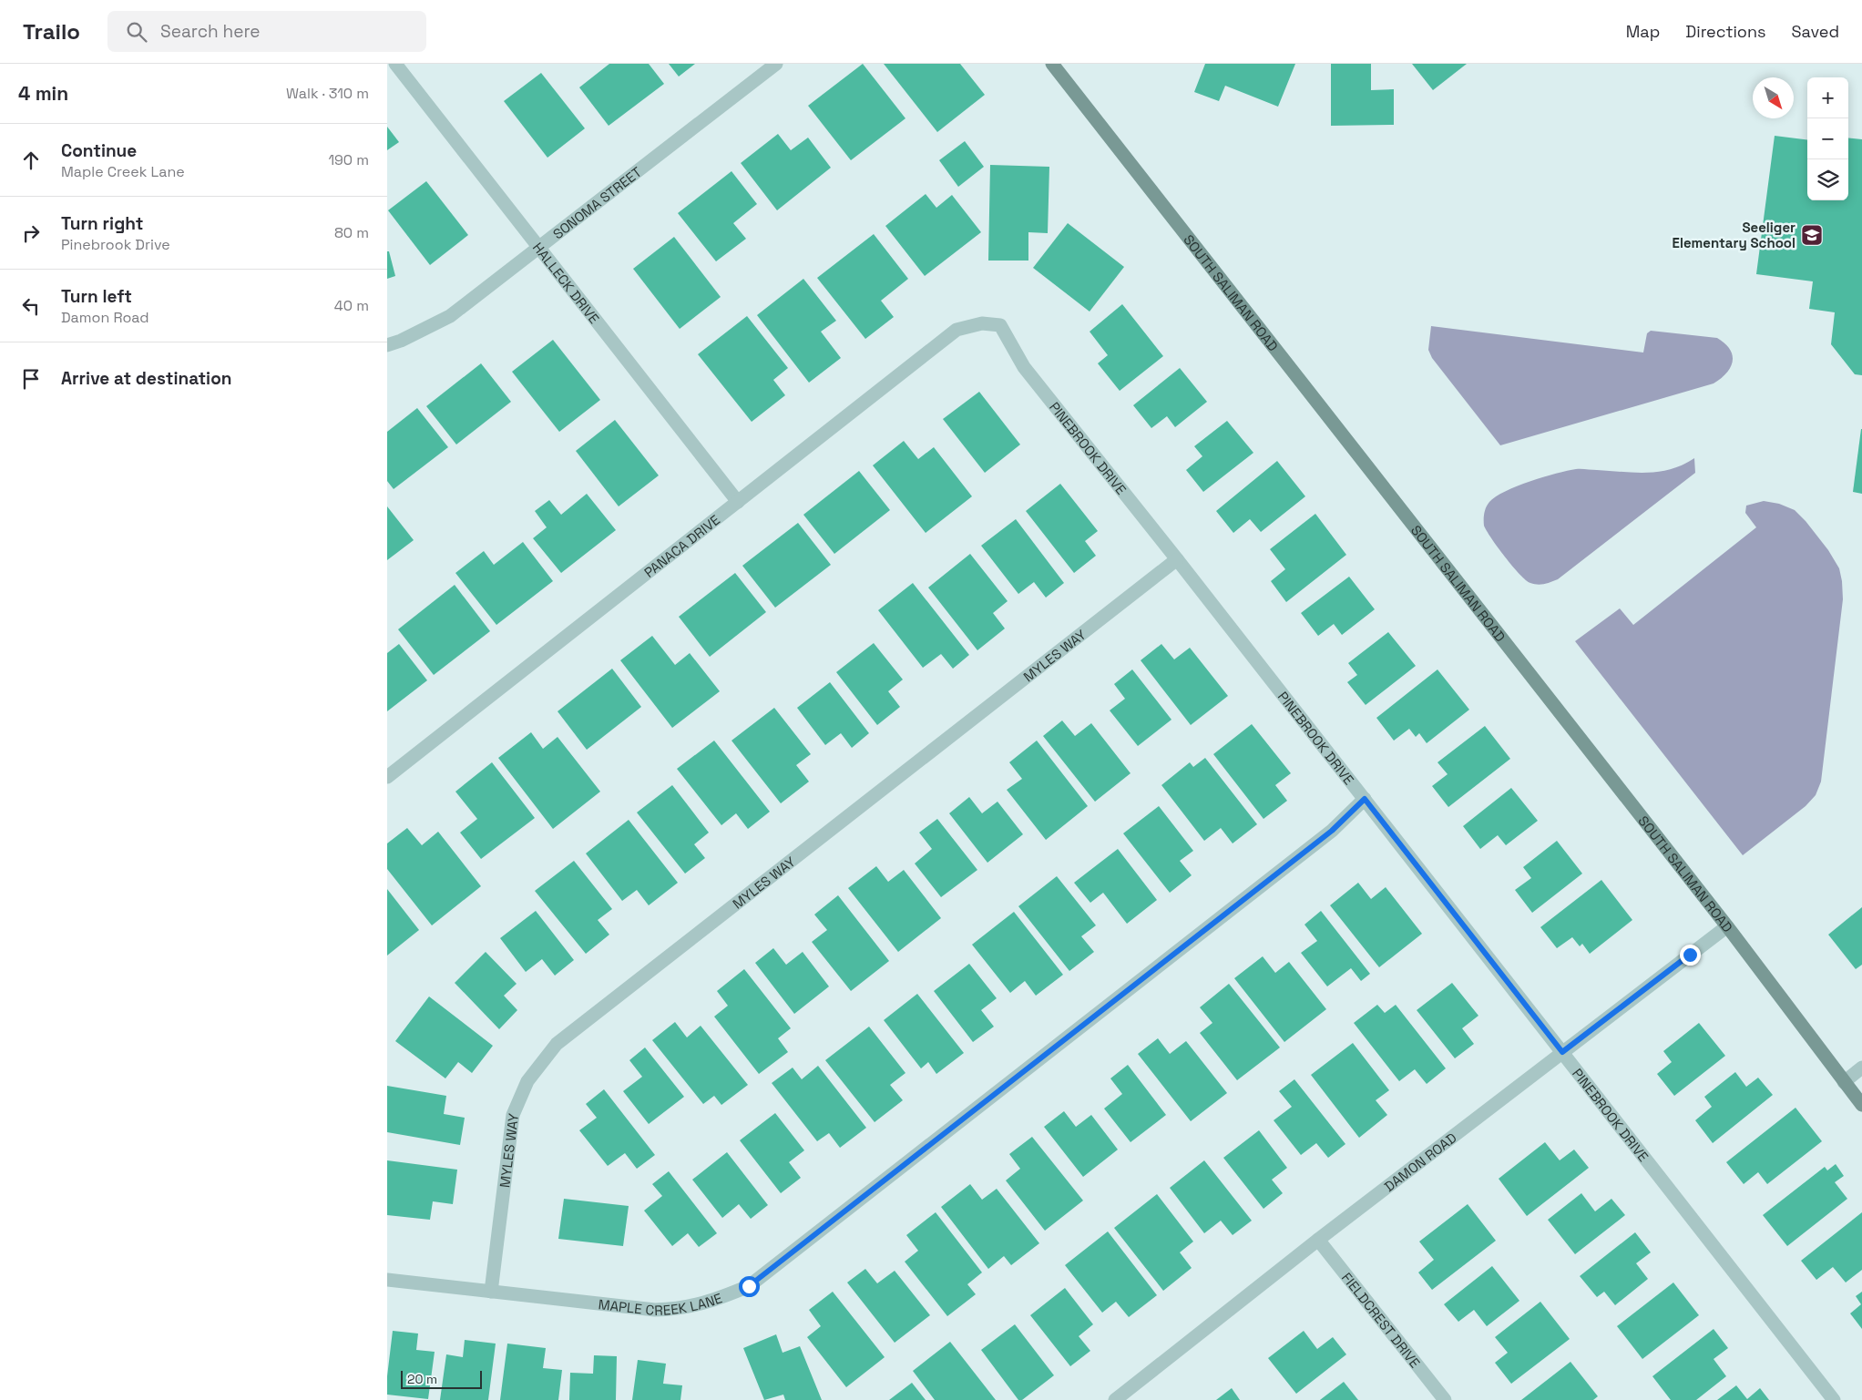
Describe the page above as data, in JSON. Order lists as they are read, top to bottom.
{
  "streets": {
    "street": [
      "SONOMA STREET",
      "HALLECK DRIVE",
      "SOUTH SALIMAN ROAD",
      "PINEBROOK DRIVE",
      "PANACA DRIVE",
      "MYLES WAY",
      "DAMON ROAD",
      "MAPLE CREEK LANE",
      "FIELDCREST DRIVE"
    ]
  },
  "crossings": [
    ["SONOMA STREET", "HALLECK DRIVE"],
    ["HALLECK DRIVE", "PANACA DRIVE"],
    ["SOUTH SALIMAN ROAD", "DAMON ROAD"],
    ["PINEBROOK DRIVE", "PANACA DRIVE"],
    ["PINEBROOK DRIVE", "MYLES WAY"],
    ["PINEBROOK DRIVE", "DAMON ROAD"],
    ["PINEBROOK DRIVE", "MAPLE CREEK LANE"],
    ["MYLES WAY", "MAPLE CREEK LANE"],
    ["DAMON ROAD", "FIELDCREST DRIVE"]
  ],
  "places": {
    "school or university": ["Seeliger Elementary School"]
  },
  "scale_bar": "20 m",
  "north": "bottom right",
  "page": {
    "header": "Trailo",
    "search": "Search here",
    "nav": ["Map", "Directions", "Saved"],
    "heading": ["4 min", "Walk · 310 m"],
    "map_buttons": ["+", "−"],
    "list": [
      ["Continue", "Maple Creek Lane", "190 m"],
      ["Turn right", "Pinebrook Drive", "80 m"],
      ["Turn left", "Damon Road", "40 m"],
      "Arrive at destination"
    ],
    "scale": "20 m"
  }
}
